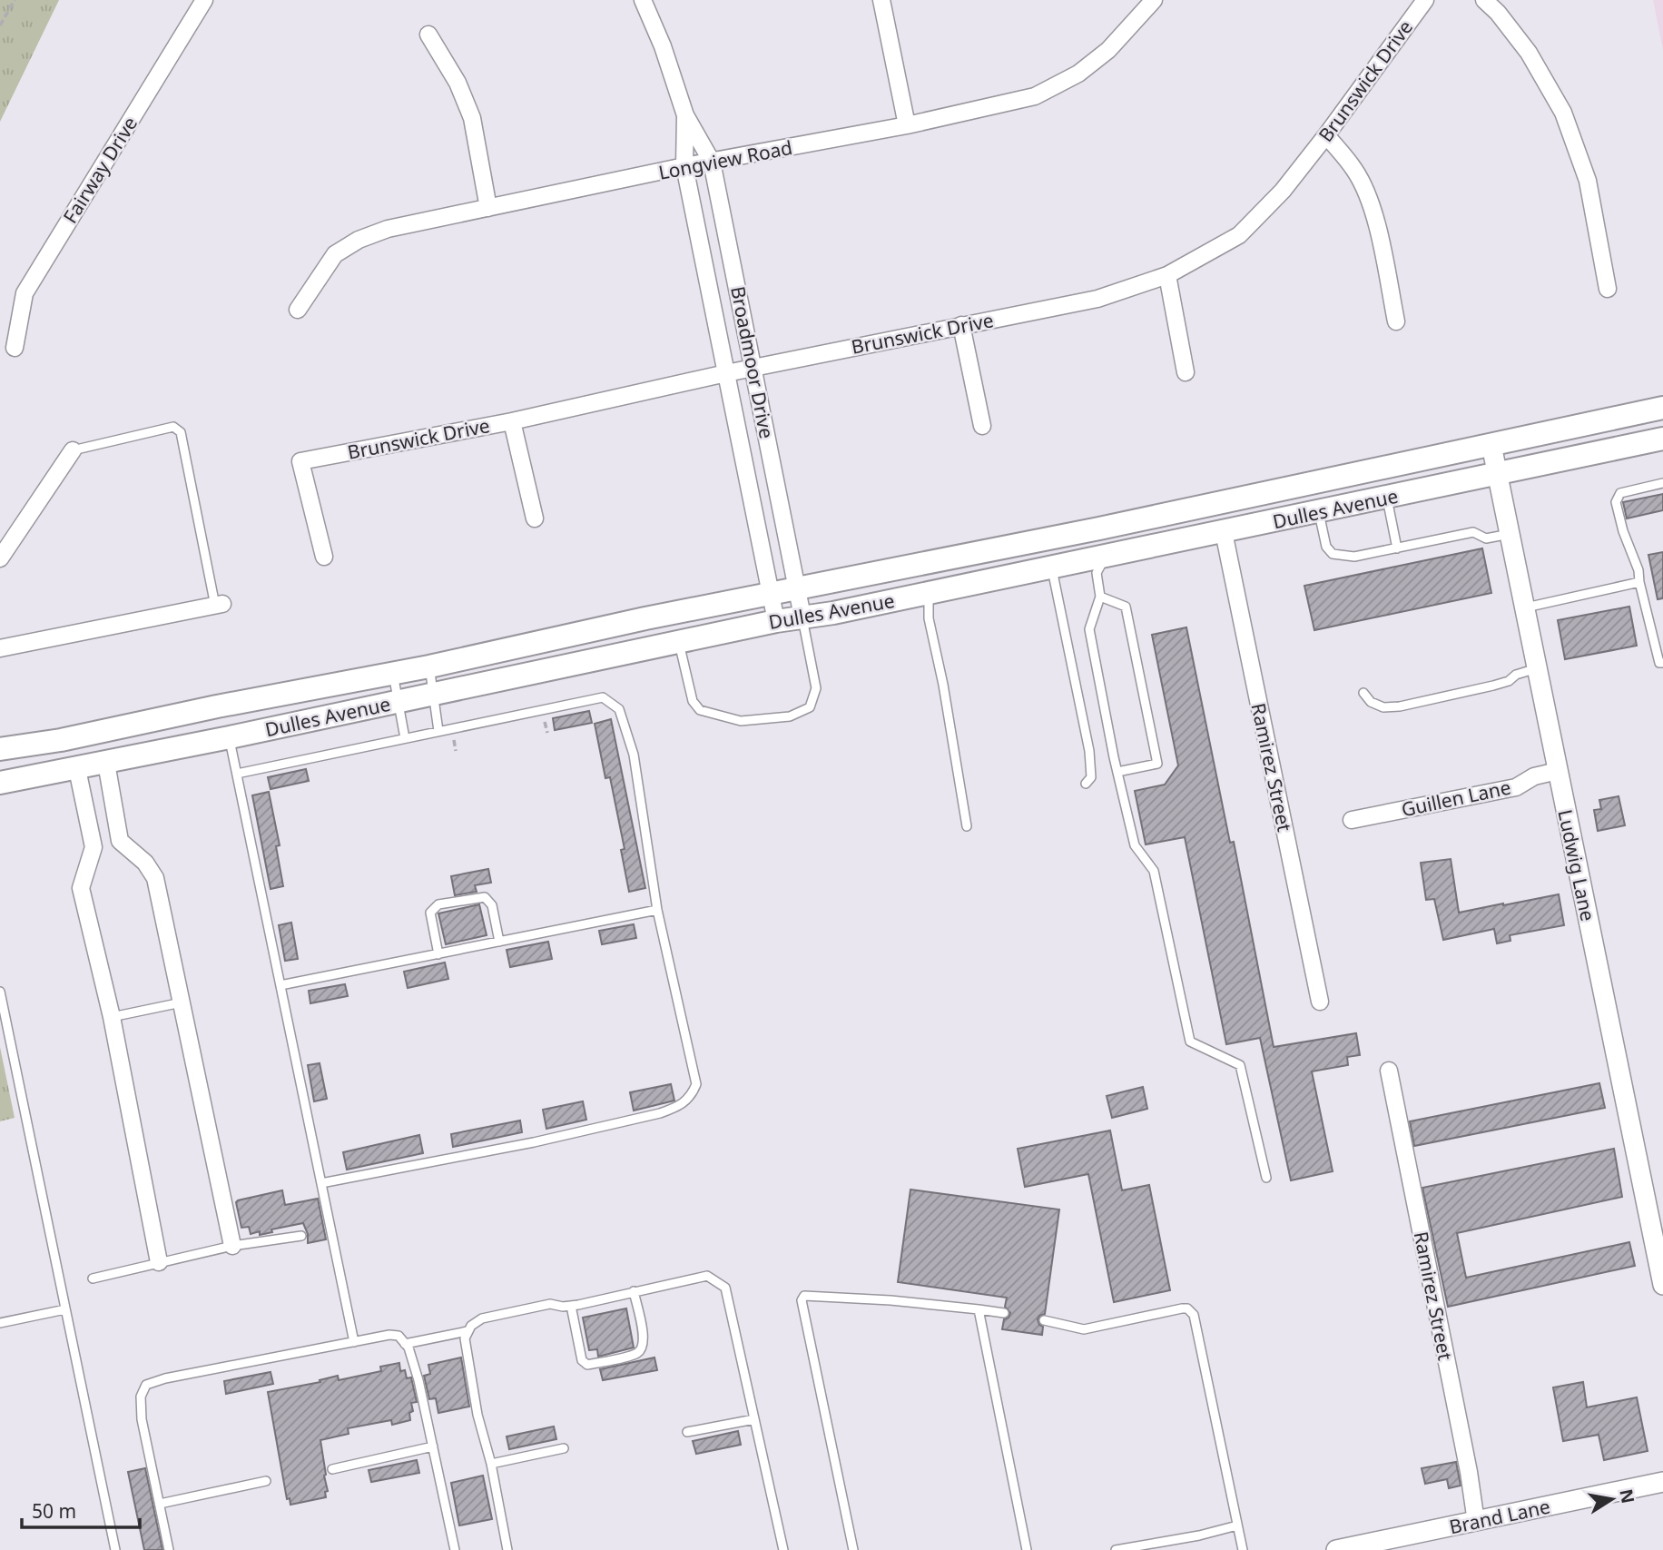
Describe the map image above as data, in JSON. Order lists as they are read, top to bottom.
{
  "streets": {
    "main road": ["Dulles Avenue"],
    "street": [
      "Brunswick Drive",
      "Longview Road",
      "Fairway Drive",
      "Broadmoor Drive",
      "Ramirez Street",
      "Guillen Lane",
      "Ludwig Lane",
      "Brand Lane"
    ]
  },
  "crossings": [
    ["Brunswick Drive", "Broadmoor Drive"],
    ["Longview Road", "Broadmoor Drive"],
    ["Broadmoor Drive", "Dulles Avenue"],
    ["Dulles Avenue", "Ramirez Street"],
    ["Dulles Avenue", "Ludwig Lane"],
    ["Ramirez Street", "Brand Lane"],
    ["Guillen Lane", "Ludwig Lane"]
  ],
  "scale_bar": "50 m",
  "north": "right"
}
